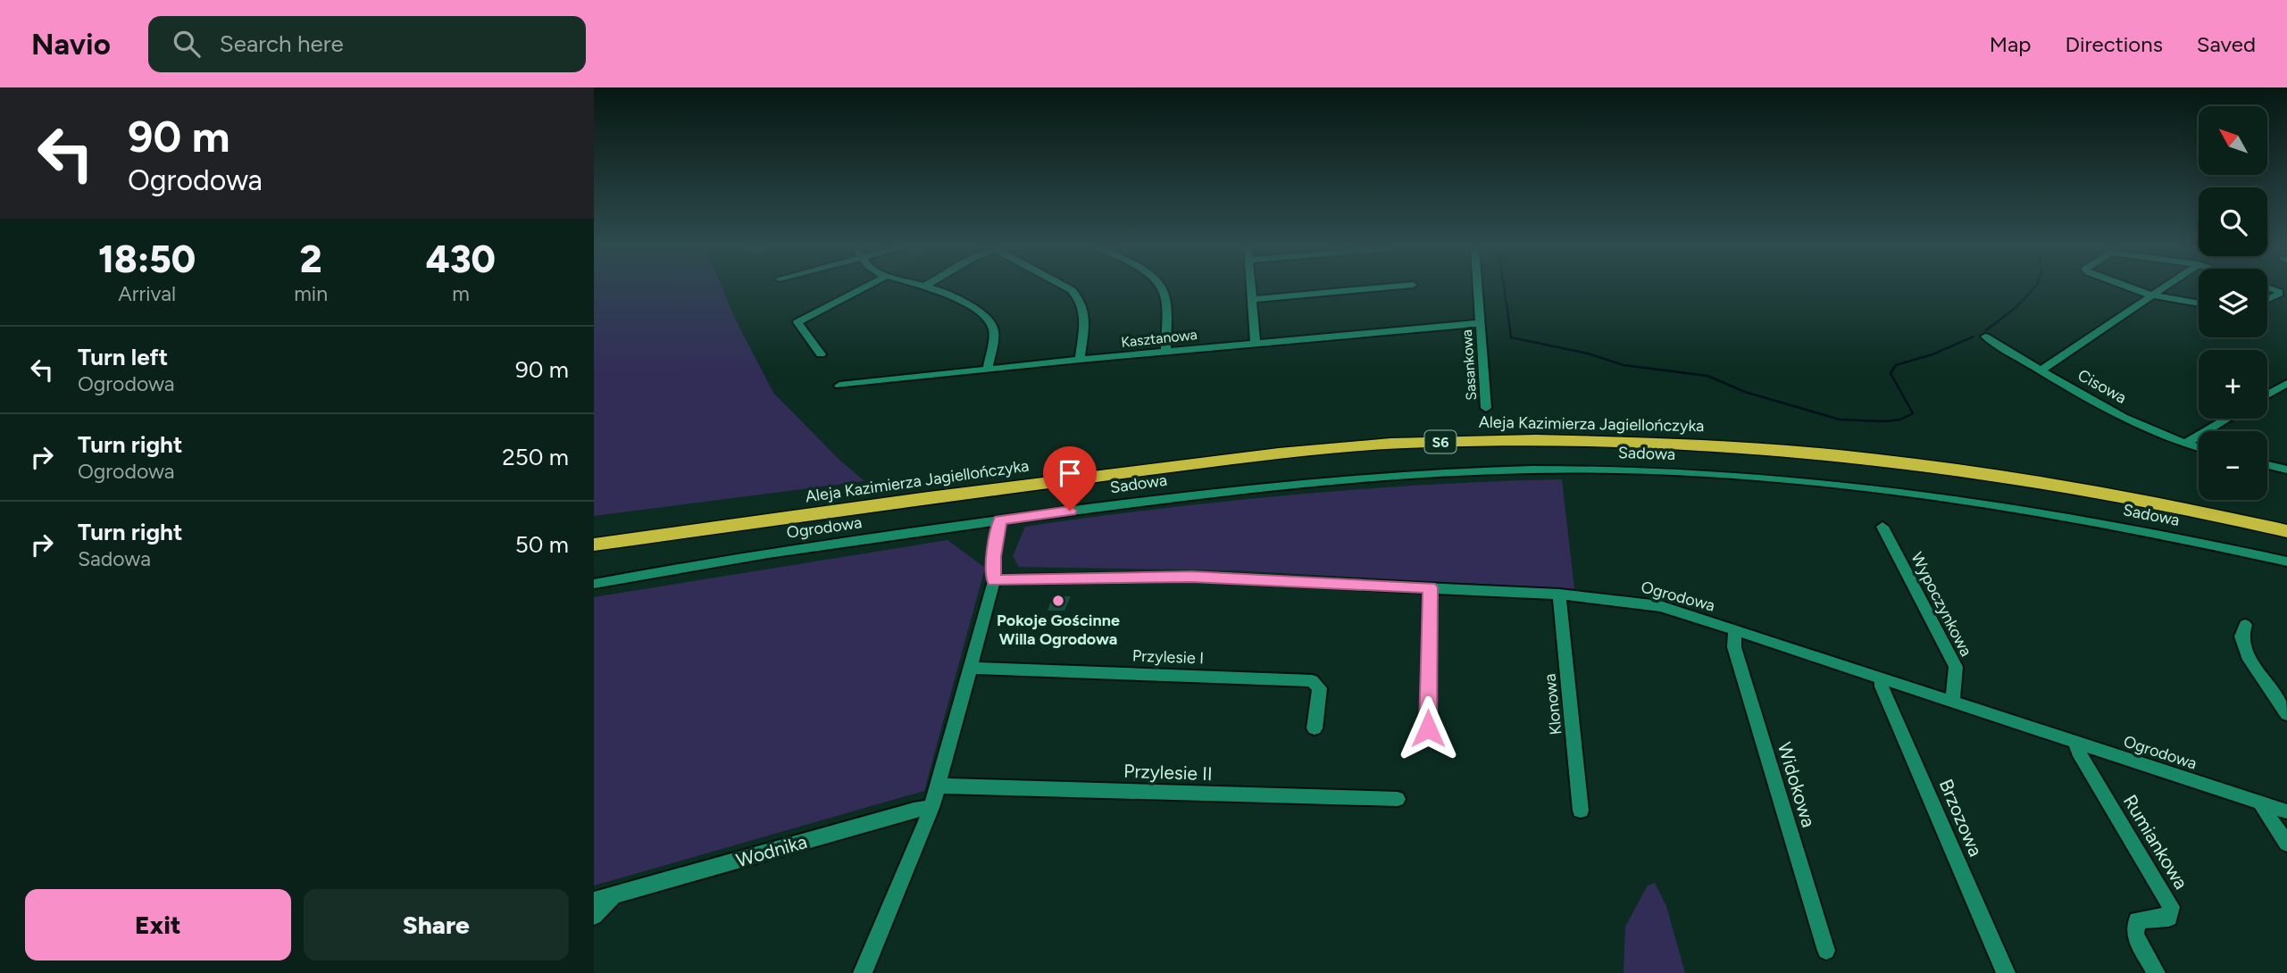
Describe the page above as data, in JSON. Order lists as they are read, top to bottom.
{
  "streets": {
    "highway": ["Aleja Kazimierza Jagiellończyka", "S6"],
    "street": [
      "Kasztanowa",
      "Sasankowa",
      "Cisowa",
      "Sadowa",
      "Ogrodowa",
      "Wypoczynkowa",
      "Przylesie I",
      "Klonowa",
      "Przylesie II",
      "Widokowa",
      "Brzozowa",
      "Rumiankowa",
      "Wodnika"
    ]
  },
  "crossings": [
    ["Kasztanowa", "Sasankowa"],
    ["Sadowa", "Ogrodowa"],
    ["Ogrodowa", "Wypoczynkowa"],
    ["Ogrodowa", "Klonowa"],
    ["Ogrodowa", "Widokowa"],
    ["Ogrodowa", "Brzozowa"],
    ["Ogrodowa", "Rumiankowa"]
  ],
  "places": ["Pokoje Gościnne Willa Ogrodowa"],
  "north": "top left",
  "page": {
    "header": "Navio",
    "search": "Search here",
    "nav": ["Map", "Directions", "Saved"],
    "turn": ["90 m", "Ogrodowa"],
    "map_buttons": ["+", "−"],
    "eta": [
      "18:50",
      "Arrival",
      "2",
      "min",
      "430",
      "m"
    ],
    "list": [
      {
        "name": "Turn left",
        "note": "Ogrodowa",
        "value": "90 m"
      },
      {
        "name": "Turn right",
        "note": "Ogrodowa",
        "value": "250 m"
      },
      {
        "name": "Turn right",
        "note": "Sadowa",
        "value": "50 m"
      }
    ],
    "buttons": ["Exit", "Share"]
  }
}
